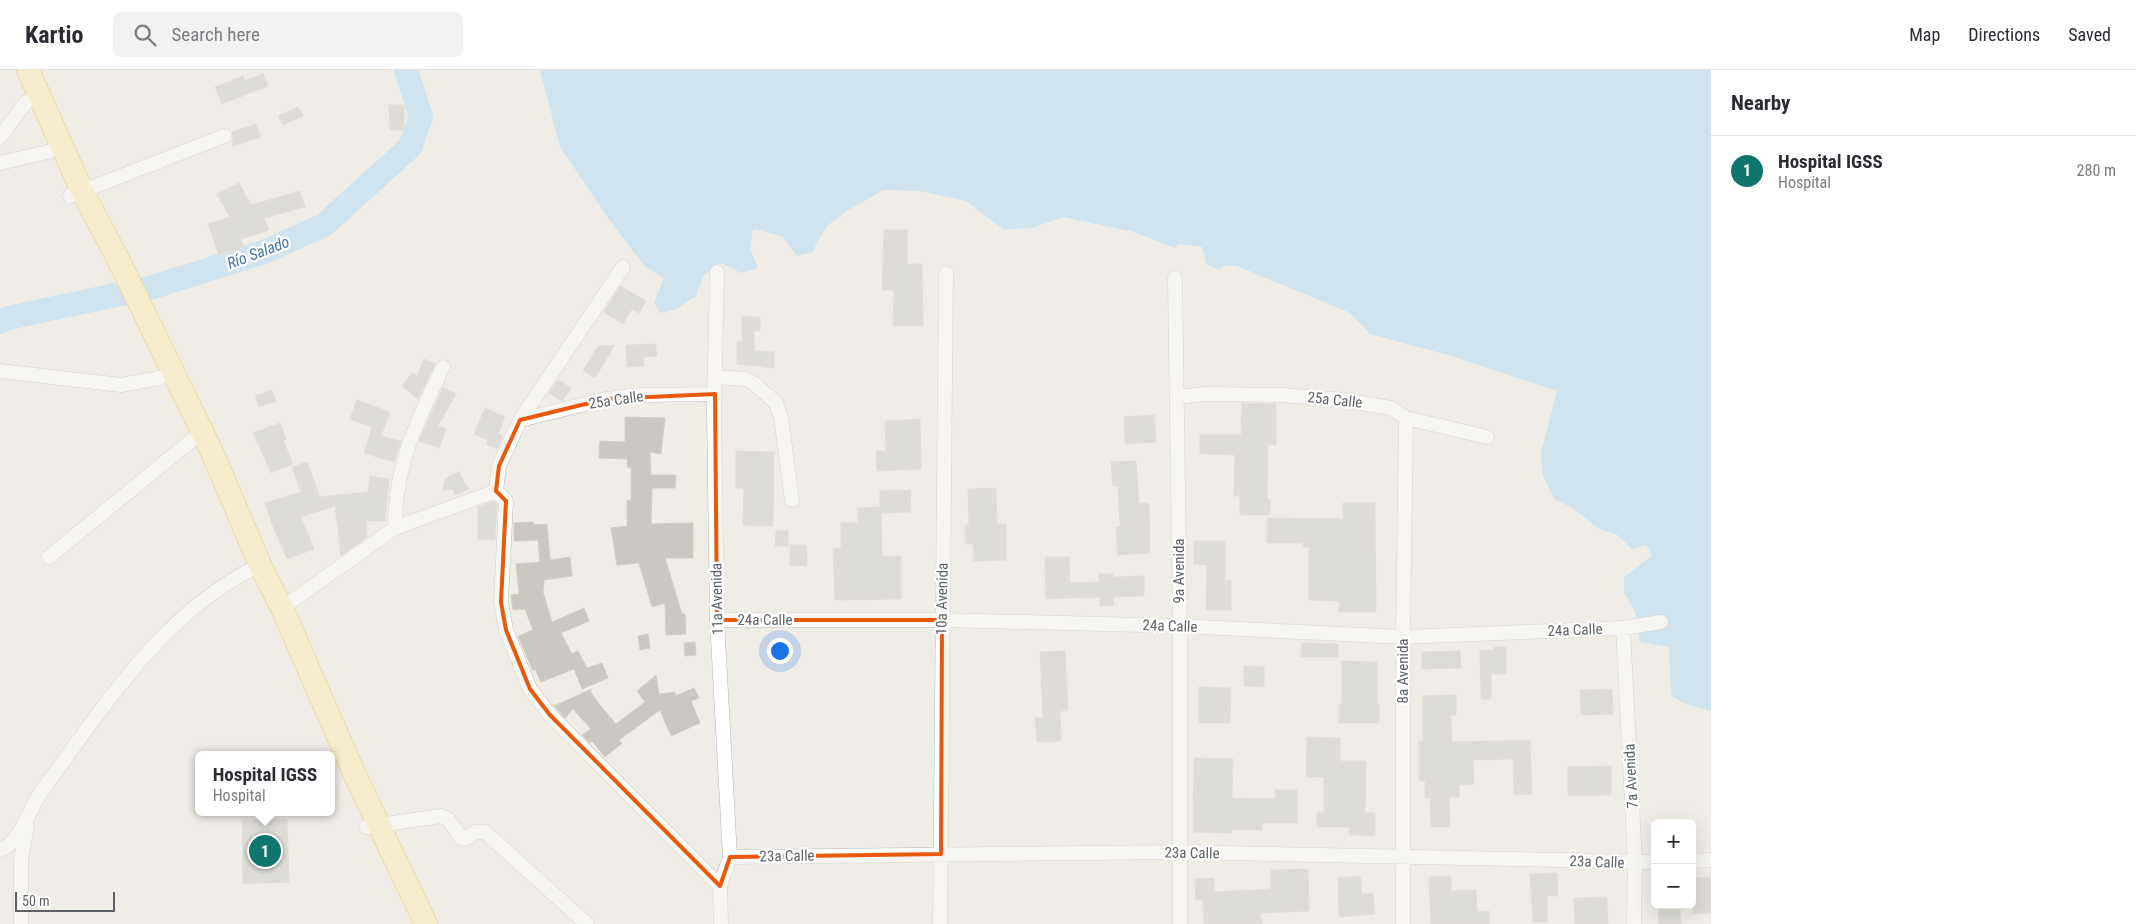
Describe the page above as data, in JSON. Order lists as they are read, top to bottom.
{
  "streets": {
    "street": [
      "25a Calle",
      "9a Avenida",
      "11a Avenida",
      "10a Avenida",
      "24a Calle",
      "8a Avenida",
      "7a Avenida",
      "23a Calle"
    ]
  },
  "crossings": [
    ["25a Calle", "9a Avenida"],
    ["25a Calle", "11a Avenida"],
    ["25a Calle", "8a Avenida"],
    ["9a Avenida", "24a Calle"],
    ["9a Avenida", "23a Calle"],
    ["11a Avenida", "24a Calle"],
    ["11a Avenida", "23a Calle"],
    ["10a Avenida", "24a Calle"],
    ["10a Avenida", "23a Calle"],
    ["24a Calle", "8a Avenida"],
    ["24a Calle", "7a Avenida"],
    ["8a Avenida", "23a Calle"],
    ["7a Avenida", "23a Calle"]
  ],
  "water": ["Río Salado"],
  "scale_bar": "50 m",
  "page": {
    "header": "Kartio",
    "search": "Search here",
    "nav": ["Map", "Directions", "Saved"],
    "heading": "Nearby",
    "list": [
      {
        "mark": "1",
        "name": "Hospital IGSS",
        "note": "Hospital",
        "value": "280 m"
      }
    ],
    "popup": ["Hospital IGSS", "Hospital"],
    "map_buttons": ["+", "−"],
    "pins": "1",
    "scale": "50 m"
  }
}
